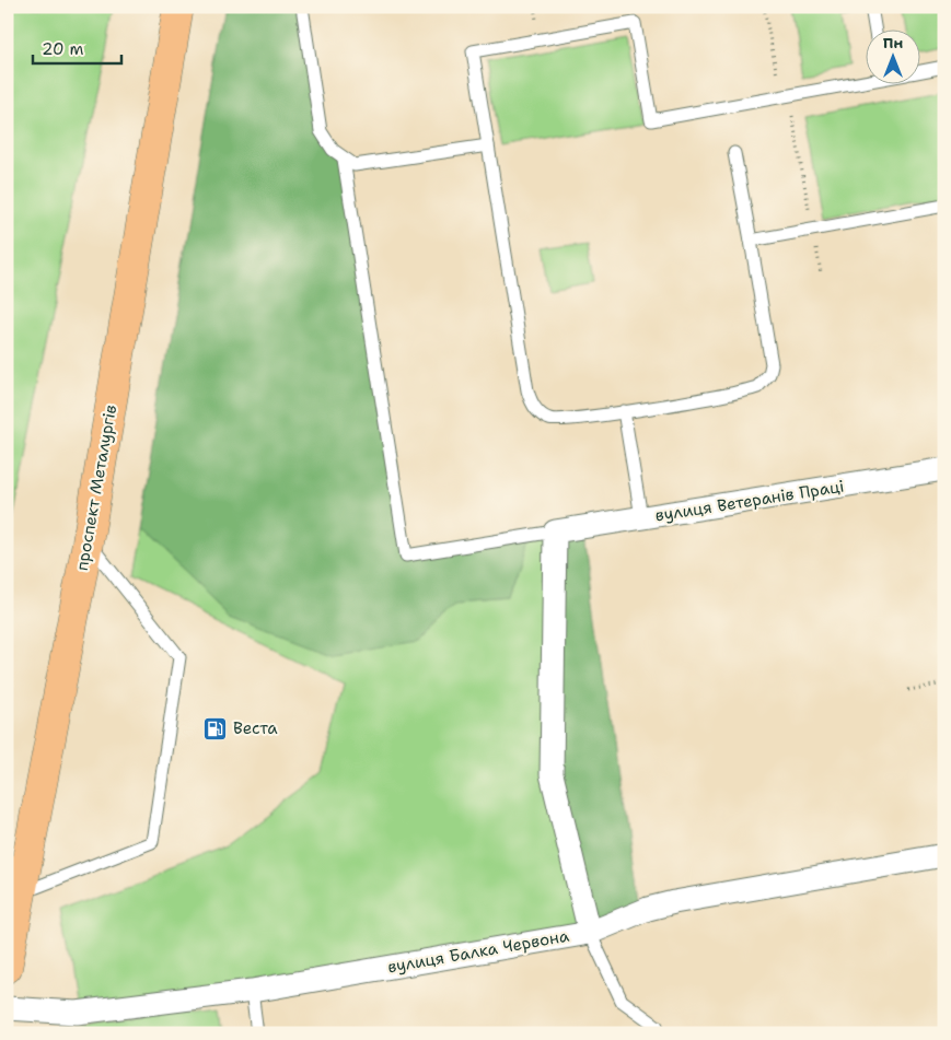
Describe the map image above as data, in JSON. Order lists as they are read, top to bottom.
{
  "streets": {
    "main road": ["проспект Металургів"],
    "street": ["вулиця Ветеранів Праці", "вулиця Балка Червона"]
  },
  "places": {
    "fuel station": ["Веста"]
  },
  "scale_bar": "20 m",
  "north": "top"
}
